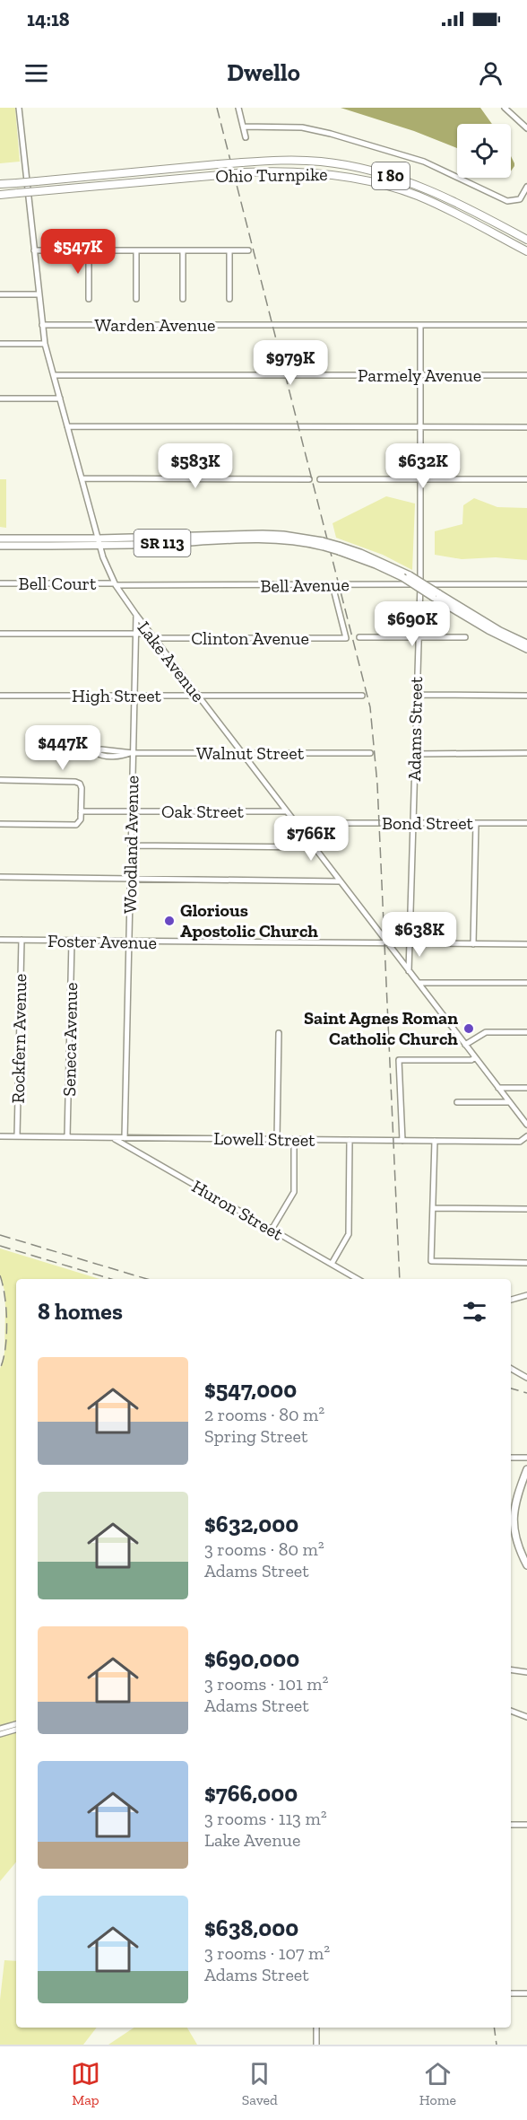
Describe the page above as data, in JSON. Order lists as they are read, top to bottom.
{
  "streets": {
    "highway": ["Ohio Turnpike", "I 80"],
    "main road": ["SR 113"],
    "street": [
      "Warden Avenue",
      "Parmely Avenue",
      "Bell Court",
      "Bell Avenue",
      "Clinton Avenue",
      "Lake Avenue",
      "High Street",
      "Adams Street",
      "Walnut Street",
      "Oak Street",
      "Bond Street",
      "Woodland Avenue",
      "Foster Avenue",
      "Rockfern Avenue",
      "Seneca Avenue",
      "Lowell Street",
      "Huron Street"
    ]
  },
  "crossings": [
    ["Warden Avenue", "Lake Avenue"],
    ["Warden Avenue", "Adams Street"],
    ["Parmely Avenue", "Lake Avenue"],
    ["Parmely Avenue", "Adams Street"],
    ["SR 113", "Lake Avenue"],
    ["Bell Court", "Bell Avenue"],
    ["Bell Court", "Lake Avenue"],
    ["Bell Avenue", "Clinton Avenue"],
    ["Bell Avenue", "Lake Avenue"],
    ["Bell Avenue", "Adams Street"],
    ["Clinton Avenue", "Lake Avenue"],
    ["Clinton Avenue", "Woodland Avenue"],
    ["Lake Avenue", "High Street"],
    ["Lake Avenue", "Adams Street"],
    ["Lake Avenue", "Walnut Street"],
    ["Lake Avenue", "Oak Street"],
    ["Lake Avenue", "Bond Street"],
    ["Lake Avenue", "Woodland Avenue"],
    ["Lake Avenue", "Foster Avenue"],
    ["High Street", "Woodland Avenue"],
    ["Adams Street", "Bond Street"],
    ["Adams Street", "Foster Avenue"],
    ["Walnut Street", "Woodland Avenue"],
    ["Oak Street", "Woodland Avenue"],
    ["Woodland Avenue", "Foster Avenue"],
    ["Woodland Avenue", "Lowell Street"],
    ["Foster Avenue", "Rockfern Avenue"],
    ["Foster Avenue", "Seneca Avenue"],
    ["Rockfern Avenue", "Lowell Street"],
    ["Seneca Avenue", "Lowell Street"],
    ["Lowell Street", "Huron Street"]
  ],
  "places": ["Glorious Apostolic Church", "Saint Agnes Roman Catholic Church"],
  "page": {
    "status": "14:18",
    "header": "Dwello",
    "price": [
      "$547K",
      "$979K",
      "$583K",
      "$632K",
      "$690K",
      "$447K",
      "$766K",
      "$638K"
    ],
    "heading": "8 homes",
    "list": [
      {
        "name": "$547,000",
        "note": "2 rooms · 80 m² · Spring Street"
      },
      {
        "name": "$632,000",
        "note": "3 rooms · 80 m² · Adams Street"
      },
      {
        "name": "$690,000",
        "note": "3 rooms · 101 m² · Adams Street"
      },
      {
        "name": "$766,000",
        "note": "3 rooms · 113 m² · Lake Avenue"
      },
      {
        "name": "$638,000",
        "note": "3 rooms · 107 m² · Adams Street"
      }
    ],
    "tabs": ["Map", "Saved", "Home"]
  }
}
